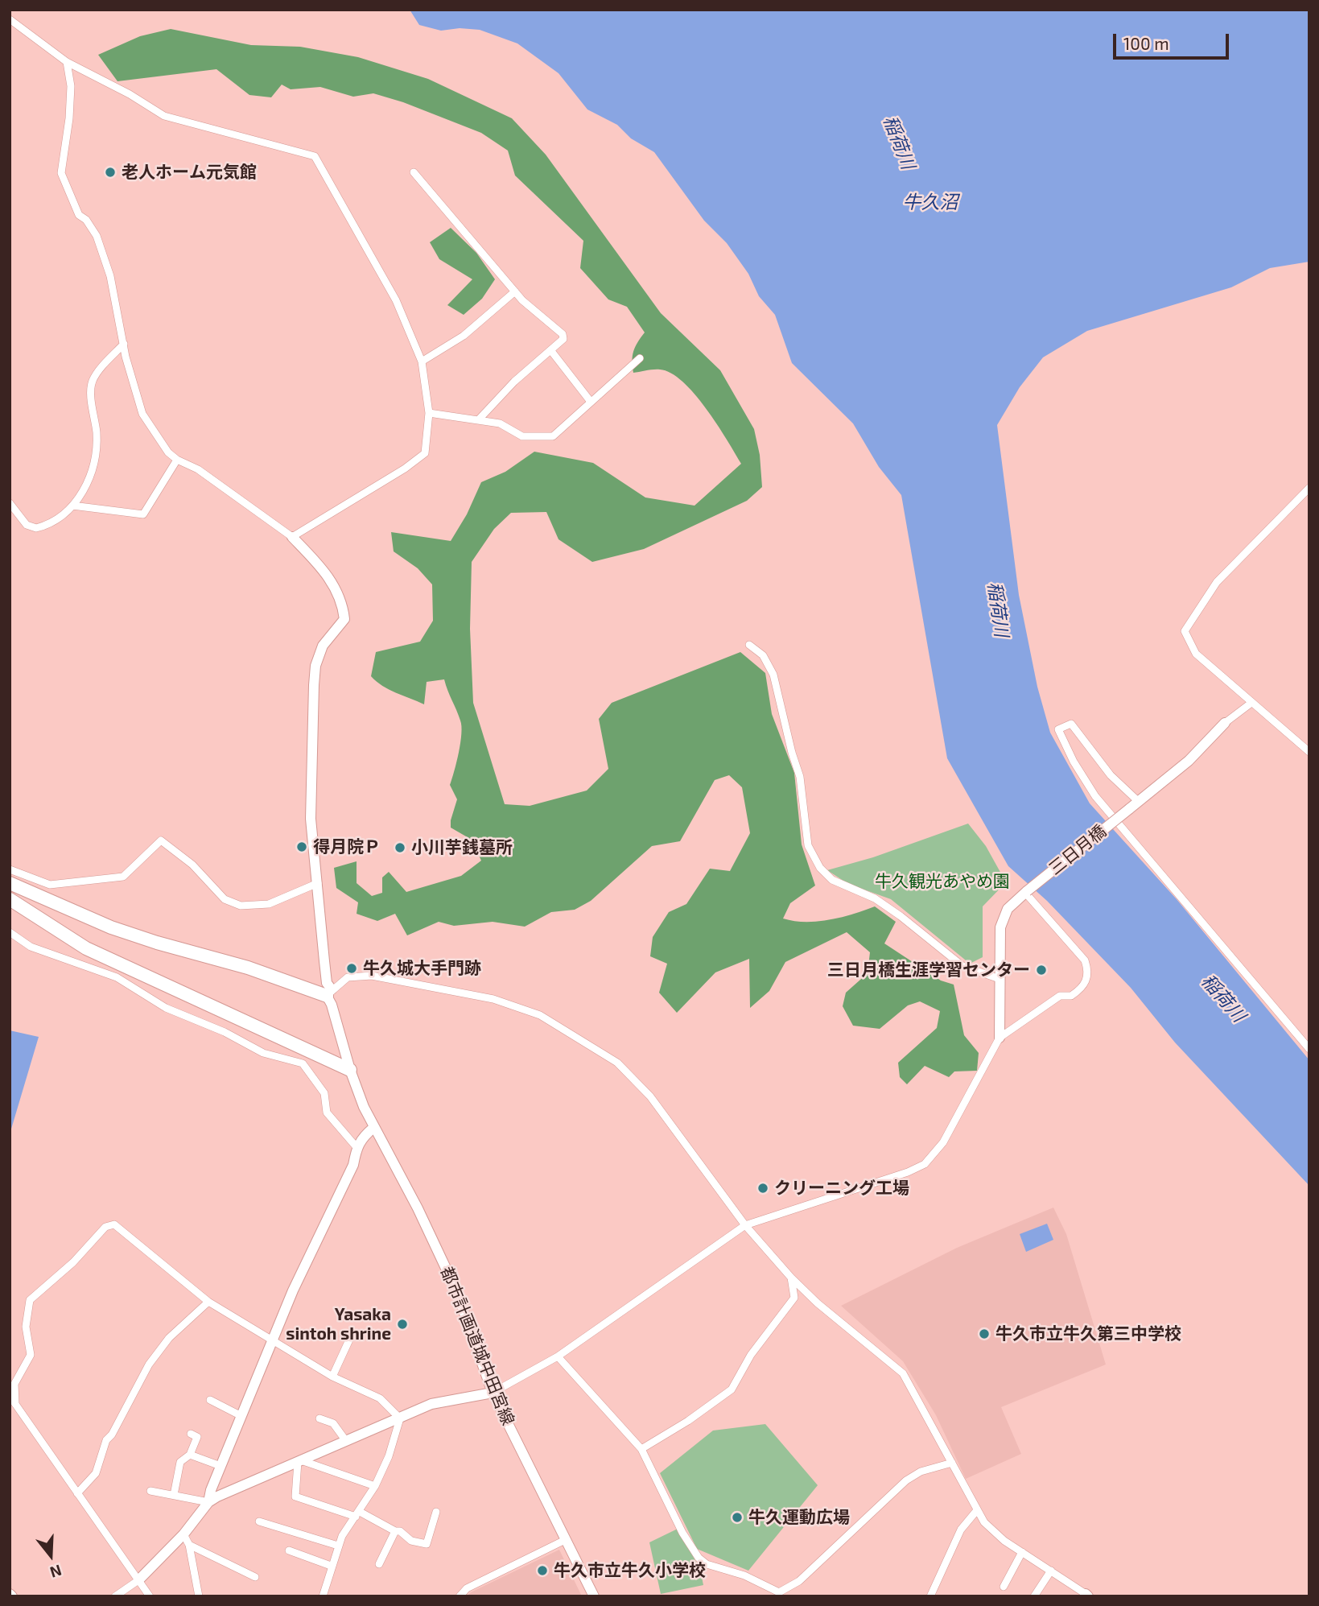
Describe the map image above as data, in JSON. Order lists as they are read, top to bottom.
{
  "streets": {
    "street": ["三日月橋", "都市計画道城中田宮線"]
  },
  "water": ["稲荷川", "牛久沼"],
  "parks": ["牛久観光あやめ園"],
  "places": [
    "老人ホーム元気館",
    "得月院Ｐ",
    "小川芋銭墓所",
    "牛久城大手門跡",
    "三日月橋生涯学習センター",
    "クリーニング工場",
    "Yasaka sintoh shrine",
    "牛久市立牛久第三中学校",
    "牛久運動広場",
    "牛久市立牛久小学校"
  ],
  "scale_bar": "100 m",
  "north": "bottom"
}
